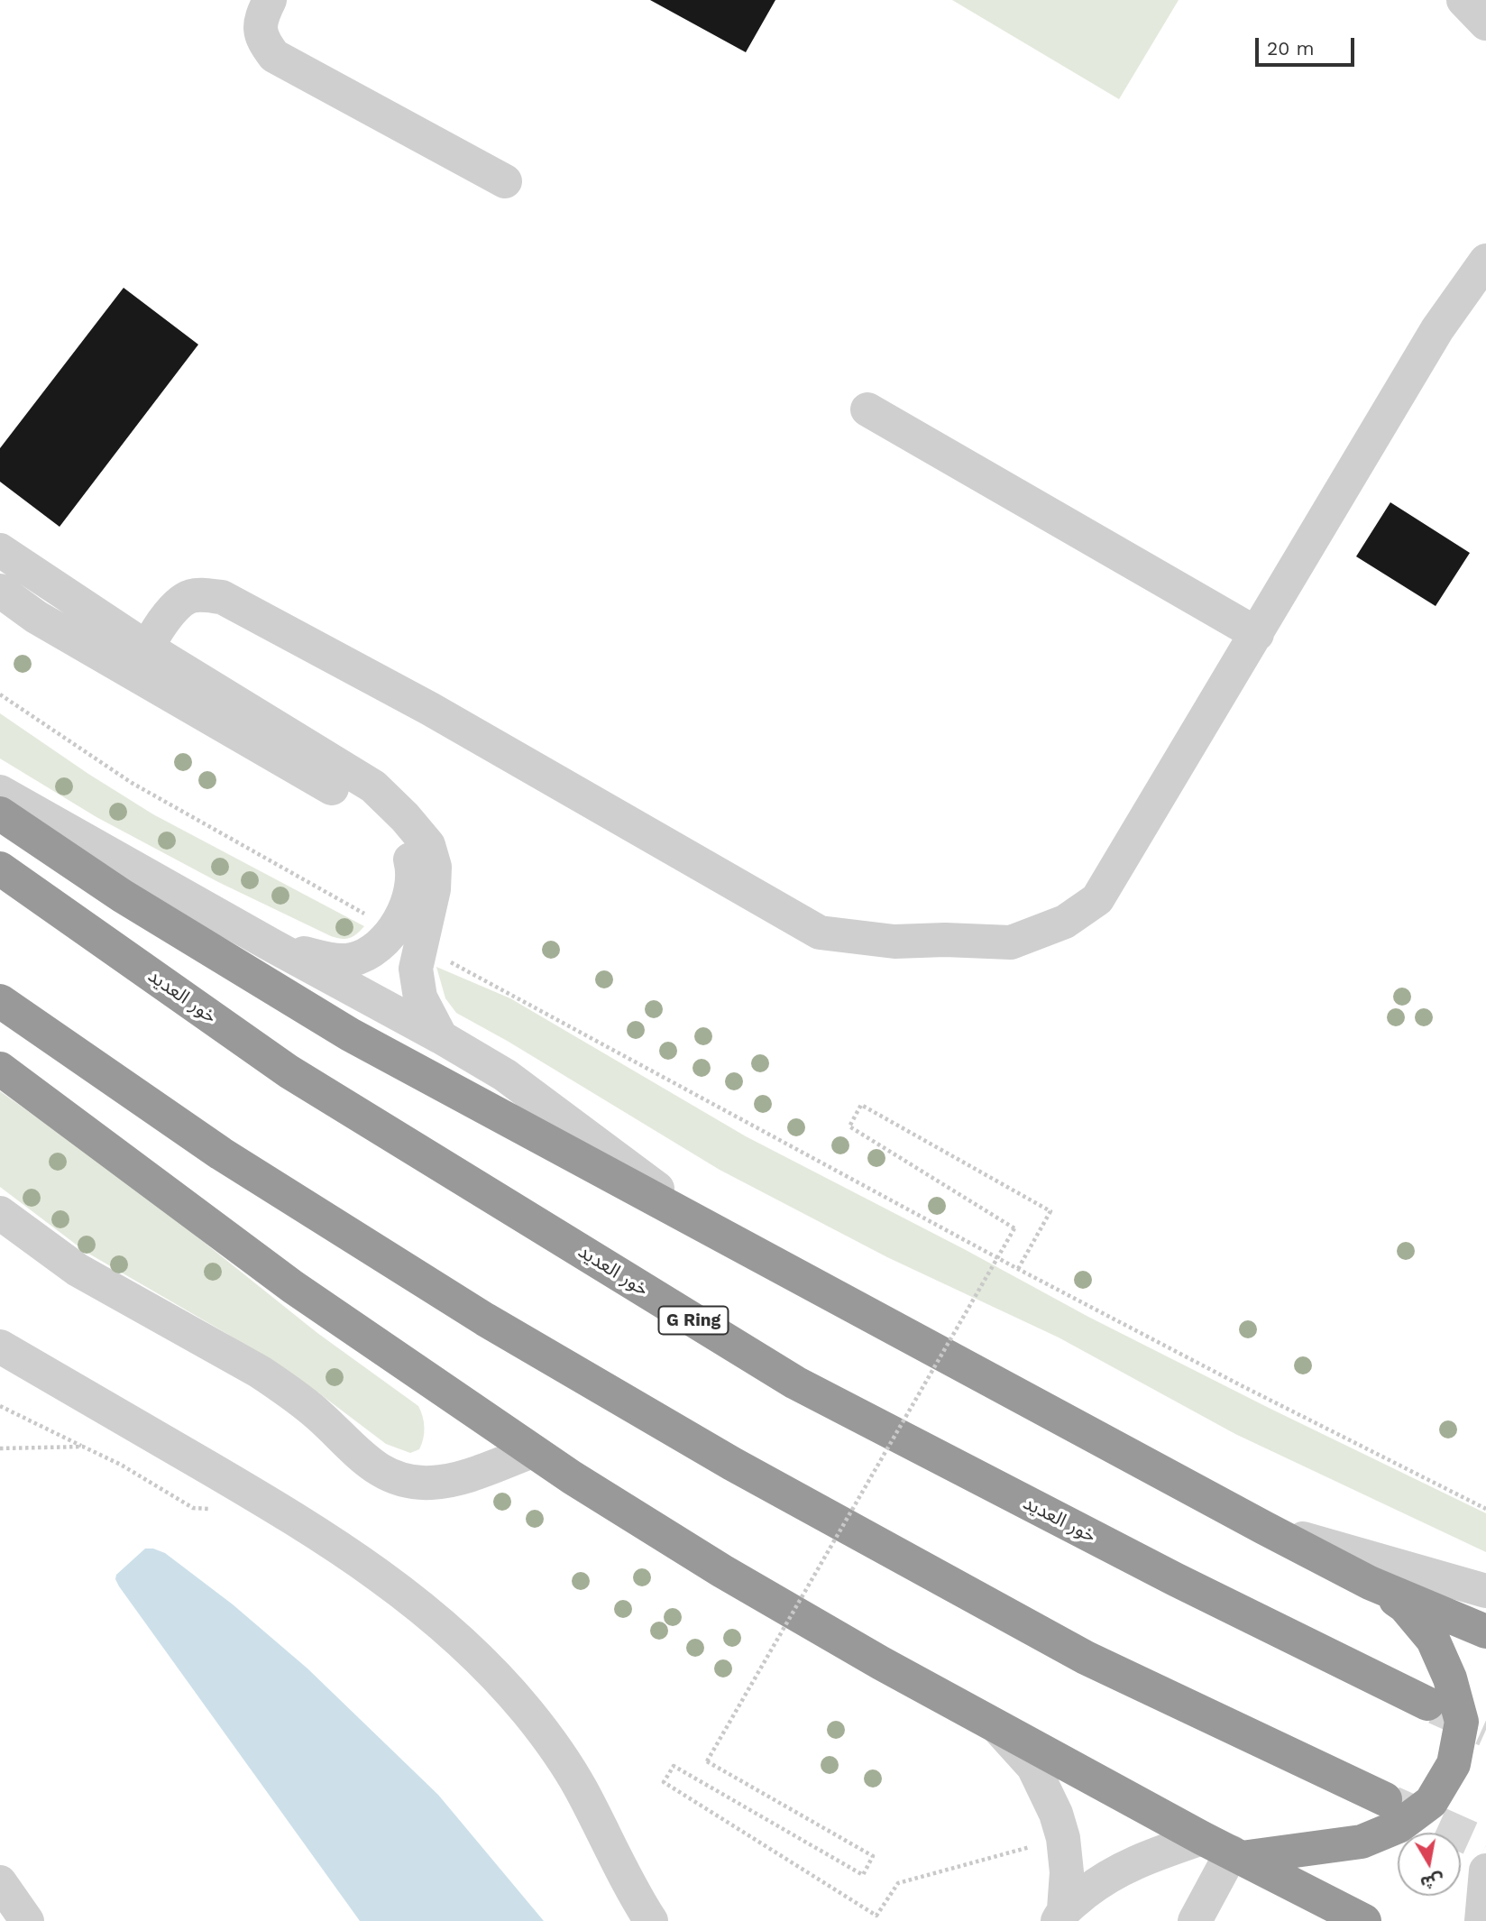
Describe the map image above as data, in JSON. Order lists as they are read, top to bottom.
{
  "streets": {
    "highway": ["خور العديد", "G Ring"]
  },
  "scale_bar": "20 m",
  "north": "bottom"
}
